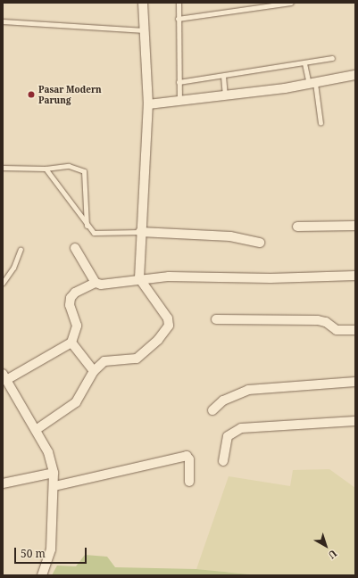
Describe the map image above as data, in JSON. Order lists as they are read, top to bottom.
{
  "places": ["Pasar Modern Parung"],
  "scale_bar": "50 m",
  "north": "bottom right"
}
